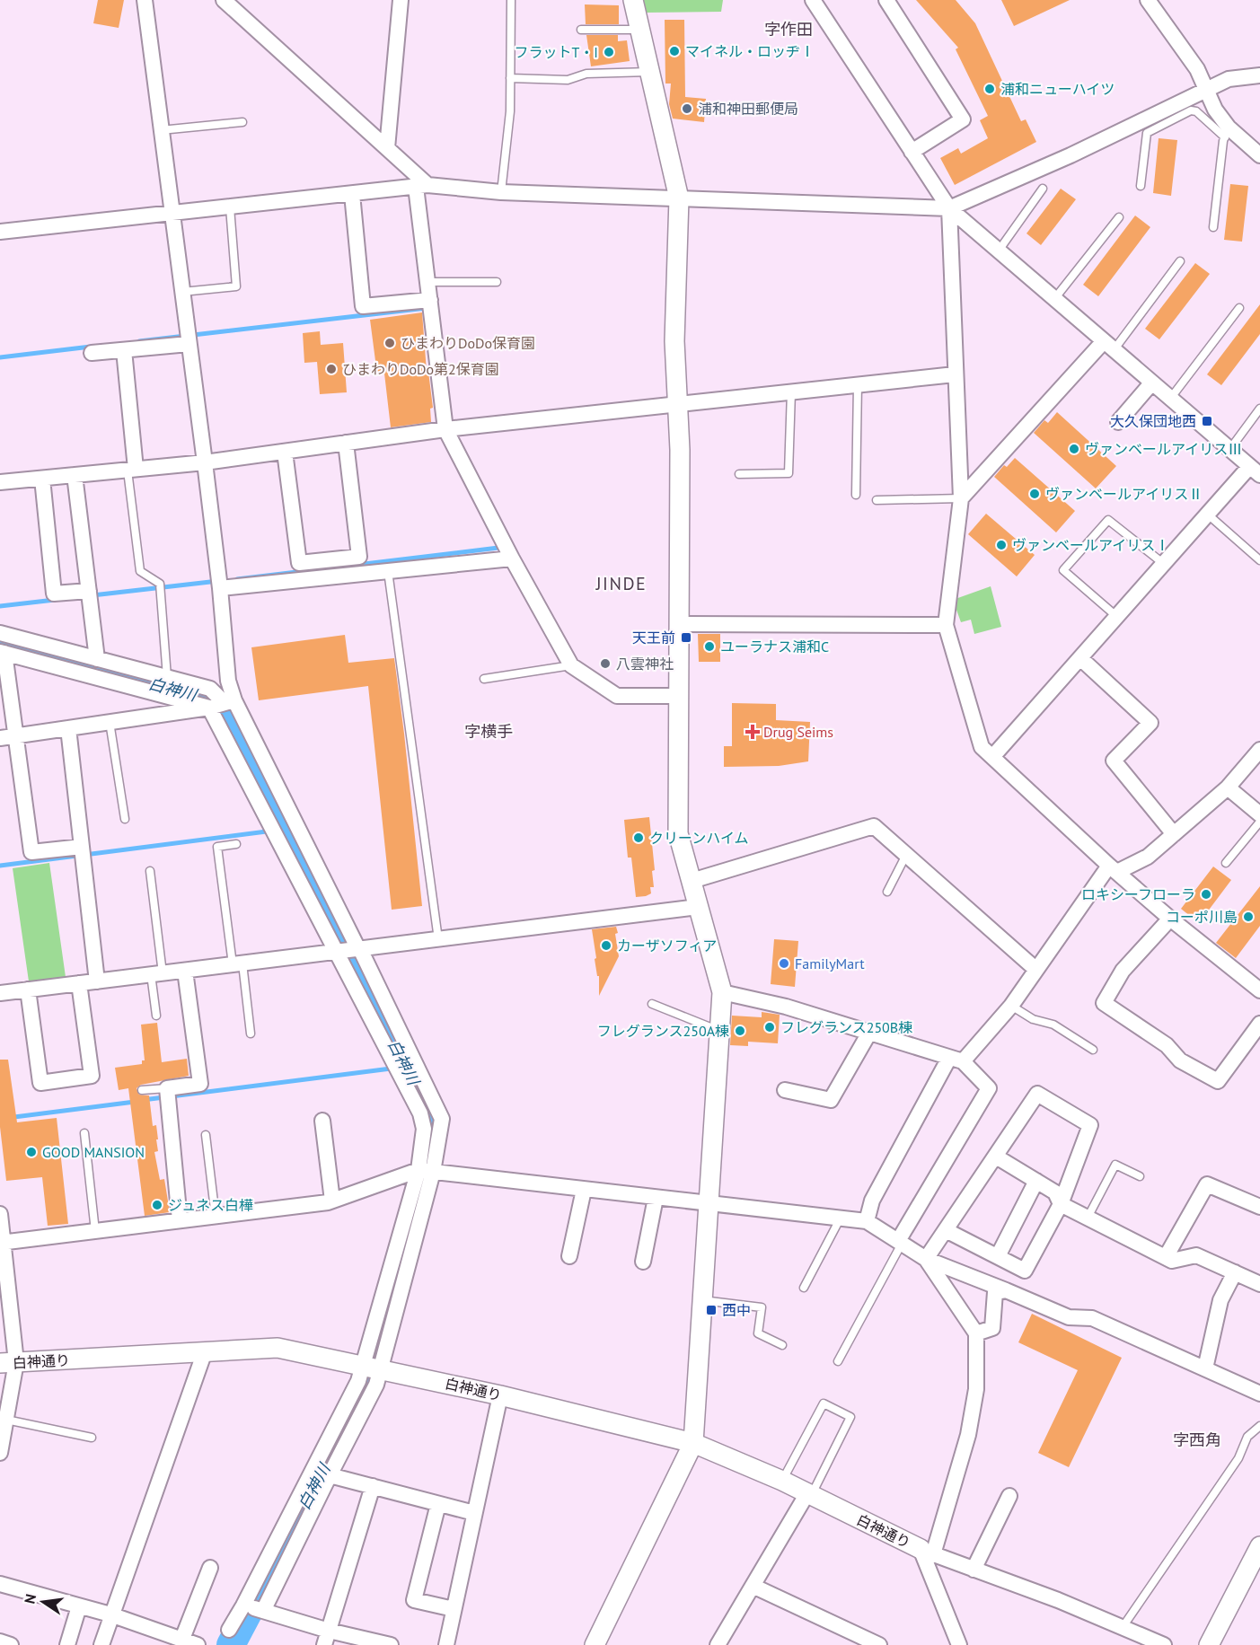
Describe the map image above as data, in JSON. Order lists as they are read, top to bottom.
{
  "streets": {
    "street": ["白神通り"]
  },
  "districts": [
    "字作田",
    "JINDE",
    "字横手",
    "字西角"
  ],
  "water": ["白神川"],
  "places": {
    "other": [
      "マイネル・ロッヂⅠ",
      "フラットT・I",
      "浦和ニューハイツ",
      "浦和神田郵便局",
      "ひまわりDoDo保育園",
      "ひまわりDoDo第2保育園",
      "ヴァンベールアイリスⅢ",
      "ヴァンベールアイリスⅡ",
      "ヴァンベールアイリスⅠ",
      "ユーラナス浦和C",
      "八雲神社",
      "クリーンハイム",
      "ロキシーフローラ",
      "コーポ川島",
      "カーザソフィア",
      "FamilyMart",
      "フレグランス250B棟",
      "フレグランス250A棟",
      "GOOD MANSION",
      "ジュネス白樺"
    ],
    "transit": ["大久保団地西", "天王前", "西中"],
    "health": ["Drug Seims"]
  },
  "north": "left"
}
